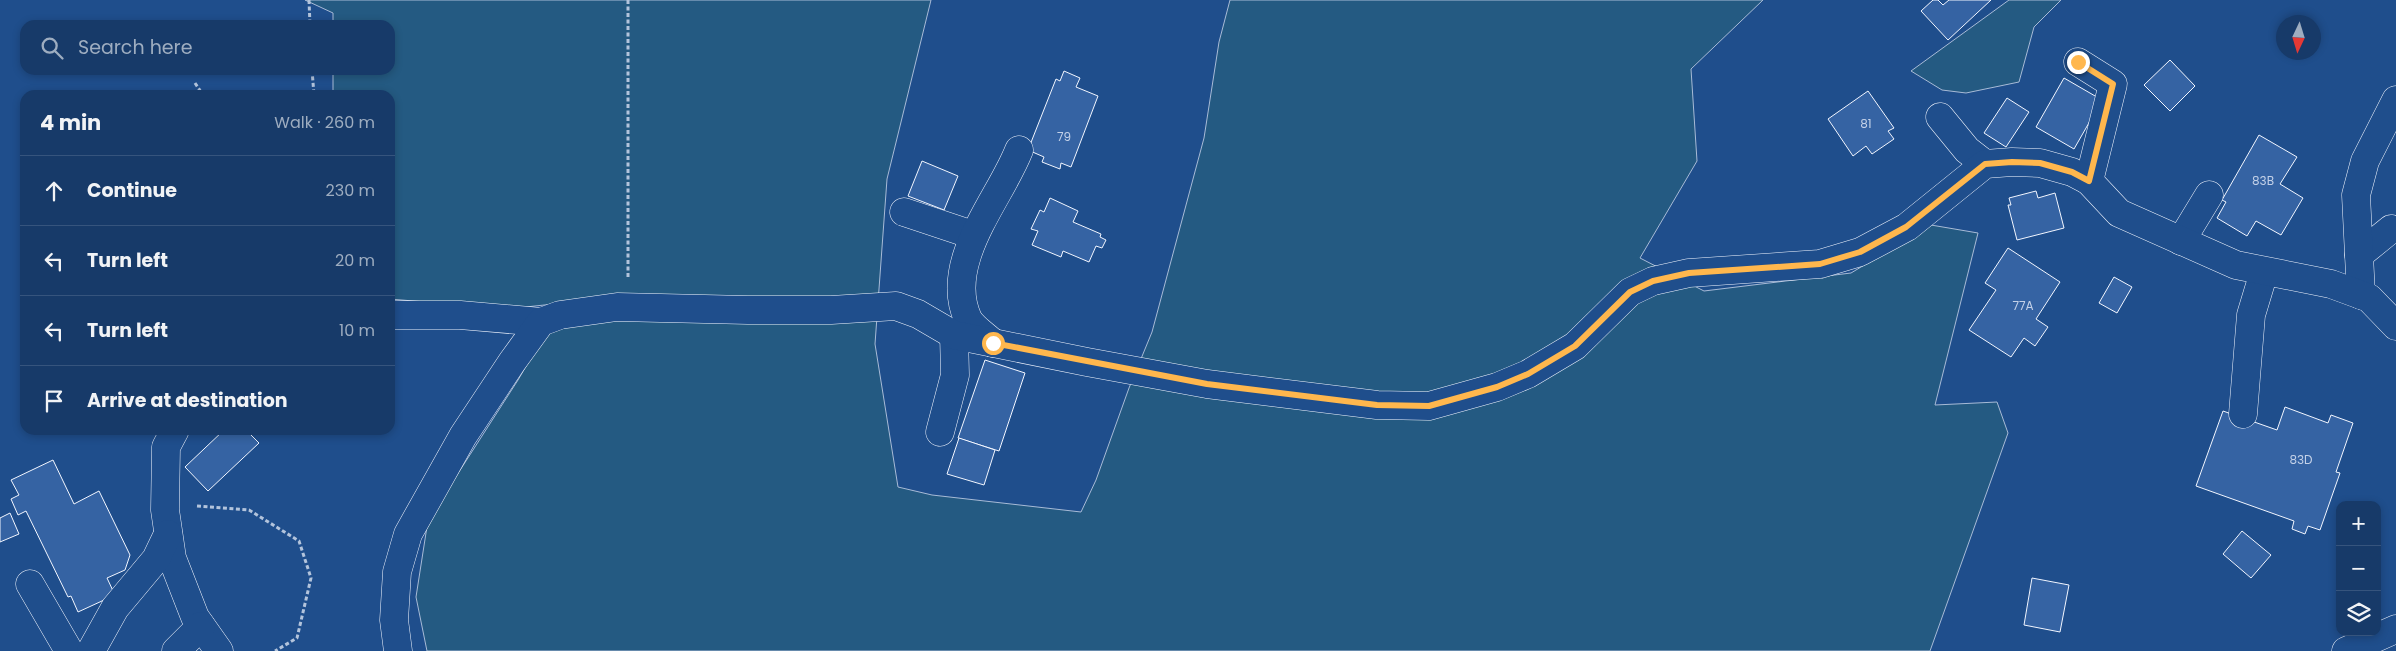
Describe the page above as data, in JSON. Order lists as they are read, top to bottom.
{
  "house_numbers": [
    "81",
    "79",
    "83B",
    "77A",
    "83D"
  ],
  "north": "bottom",
  "page": {
    "search": "Search here",
    "heading": ["4 min", "Walk · 260 m"],
    "list": [
      ["Continue", "230 m"],
      ["Turn left", "20 m"],
      ["Turn left", "10 m"],
      "Arrive at destination"
    ],
    "map_buttons": ["+", "−"]
  }
}
